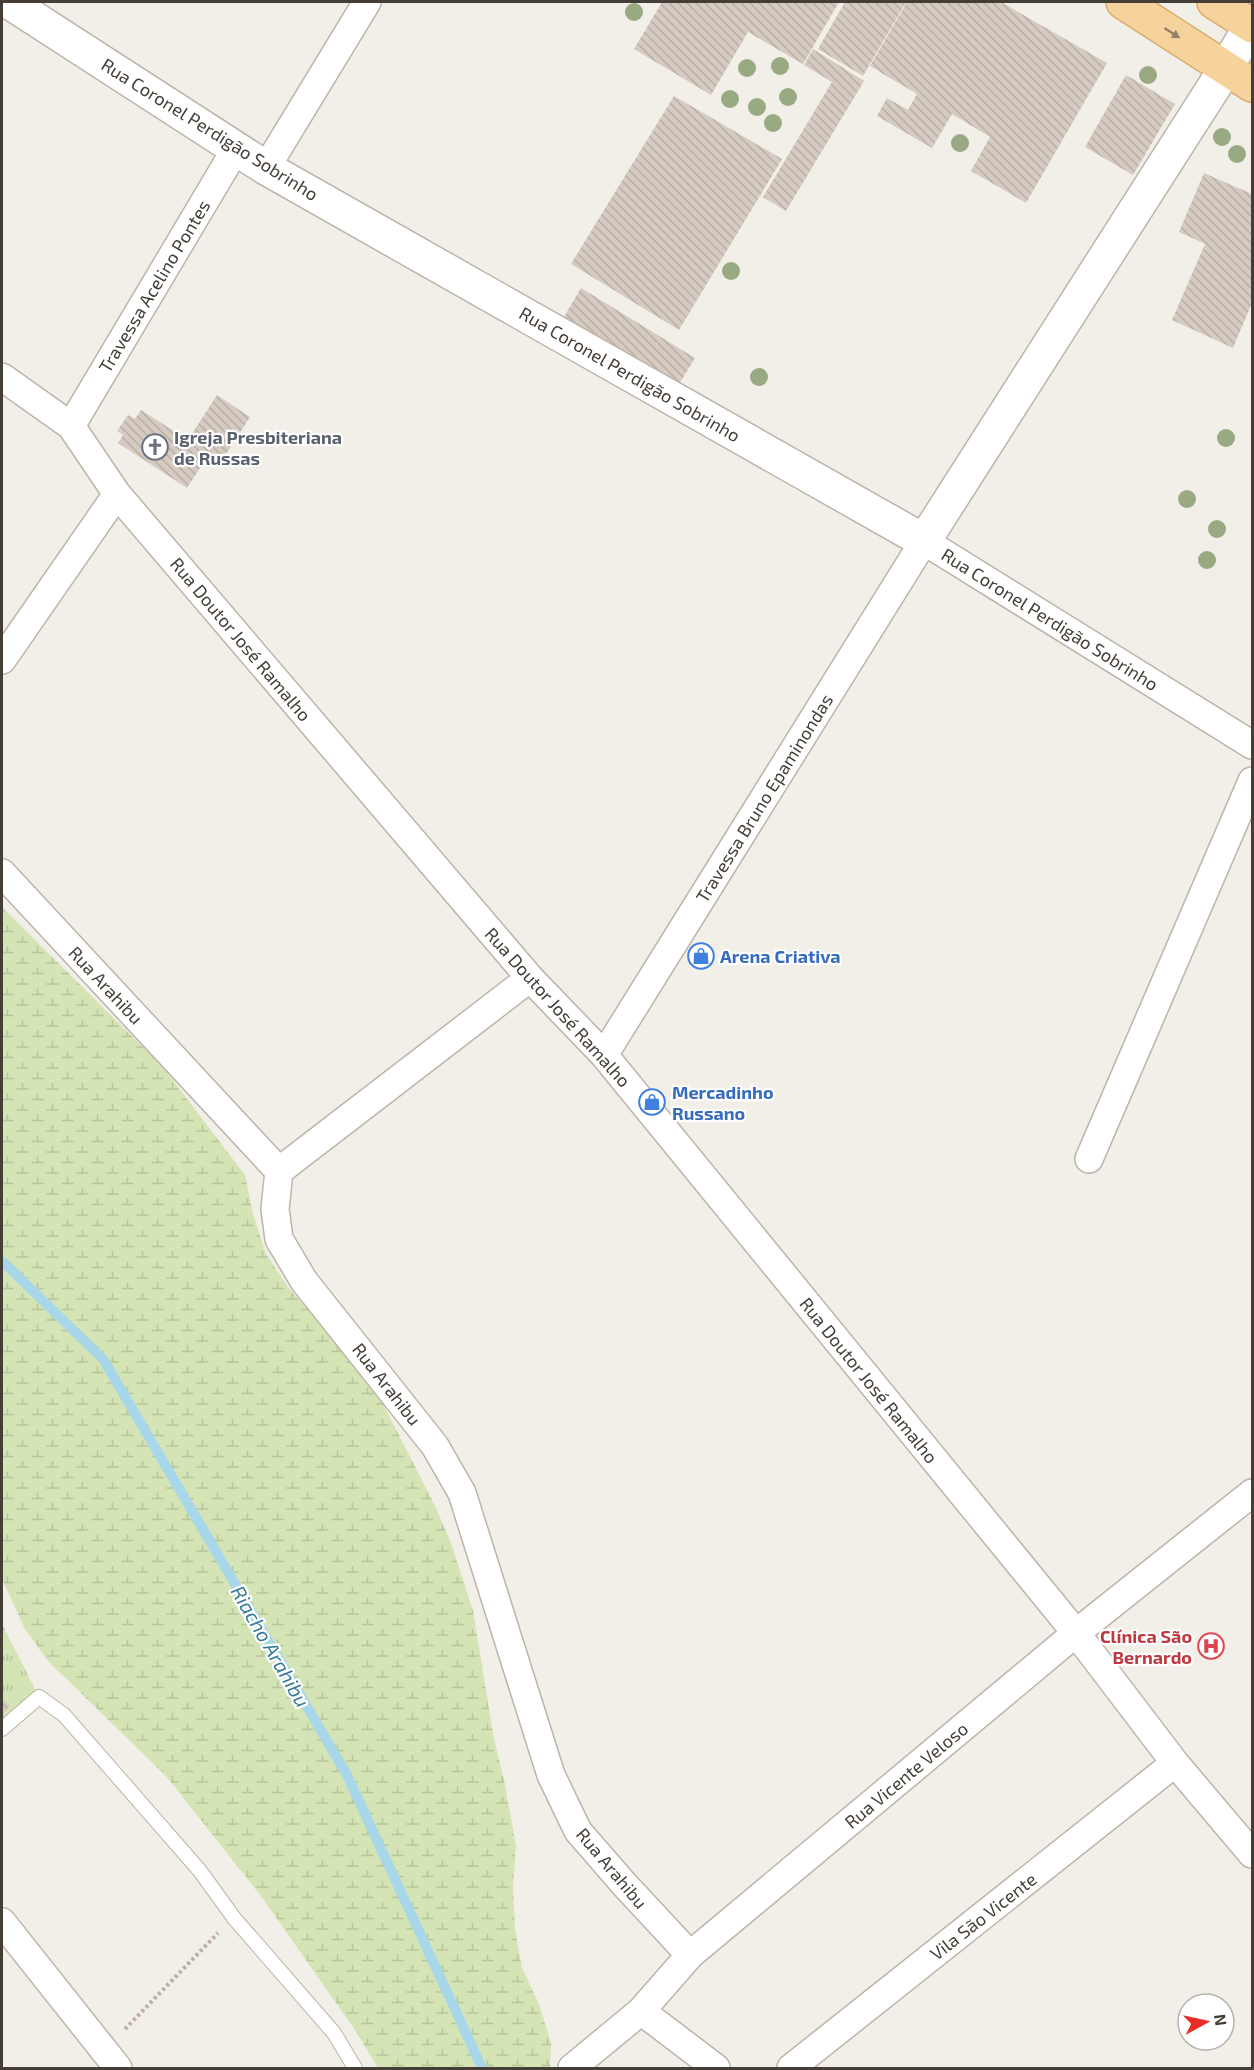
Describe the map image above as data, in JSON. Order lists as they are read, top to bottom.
{
  "streets": {
    "street": [
      "Rua Coronel Perdigão Sobrinho",
      "Travessa Acelino Pontes",
      "Rua Doutor José Ramalho",
      "Travessa Bruno Epaminondas",
      "Rua Arahibu",
      "Rua Vicente Veloso",
      "Vila São Vicente"
    ]
  },
  "crossings": [
    ["Rua Coronel Perdigão Sobrinho", "Travessa Acelino Pontes"],
    ["Rua Coronel Perdigão Sobrinho", "Travessa Bruno Epaminondas"],
    ["Travessa Acelino Pontes", "Rua Doutor José Ramalho"],
    ["Rua Doutor José Ramalho", "Travessa Bruno Epaminondas"],
    ["Rua Doutor José Ramalho", "Rua Vicente Veloso"],
    ["Rua Doutor José Ramalho", "Vila São Vicente"],
    ["Rua Arahibu", "Rua Vicente Veloso"]
  ],
  "water": ["Riacho Arahibu"],
  "places": {
    "church": ["Igreja Presbiteriana de Russas"],
    "shop": ["Arena Criativa", "Mercadinho Russano"],
    "hospital": ["Clínica São Bernardo"]
  },
  "north": "right"
}
